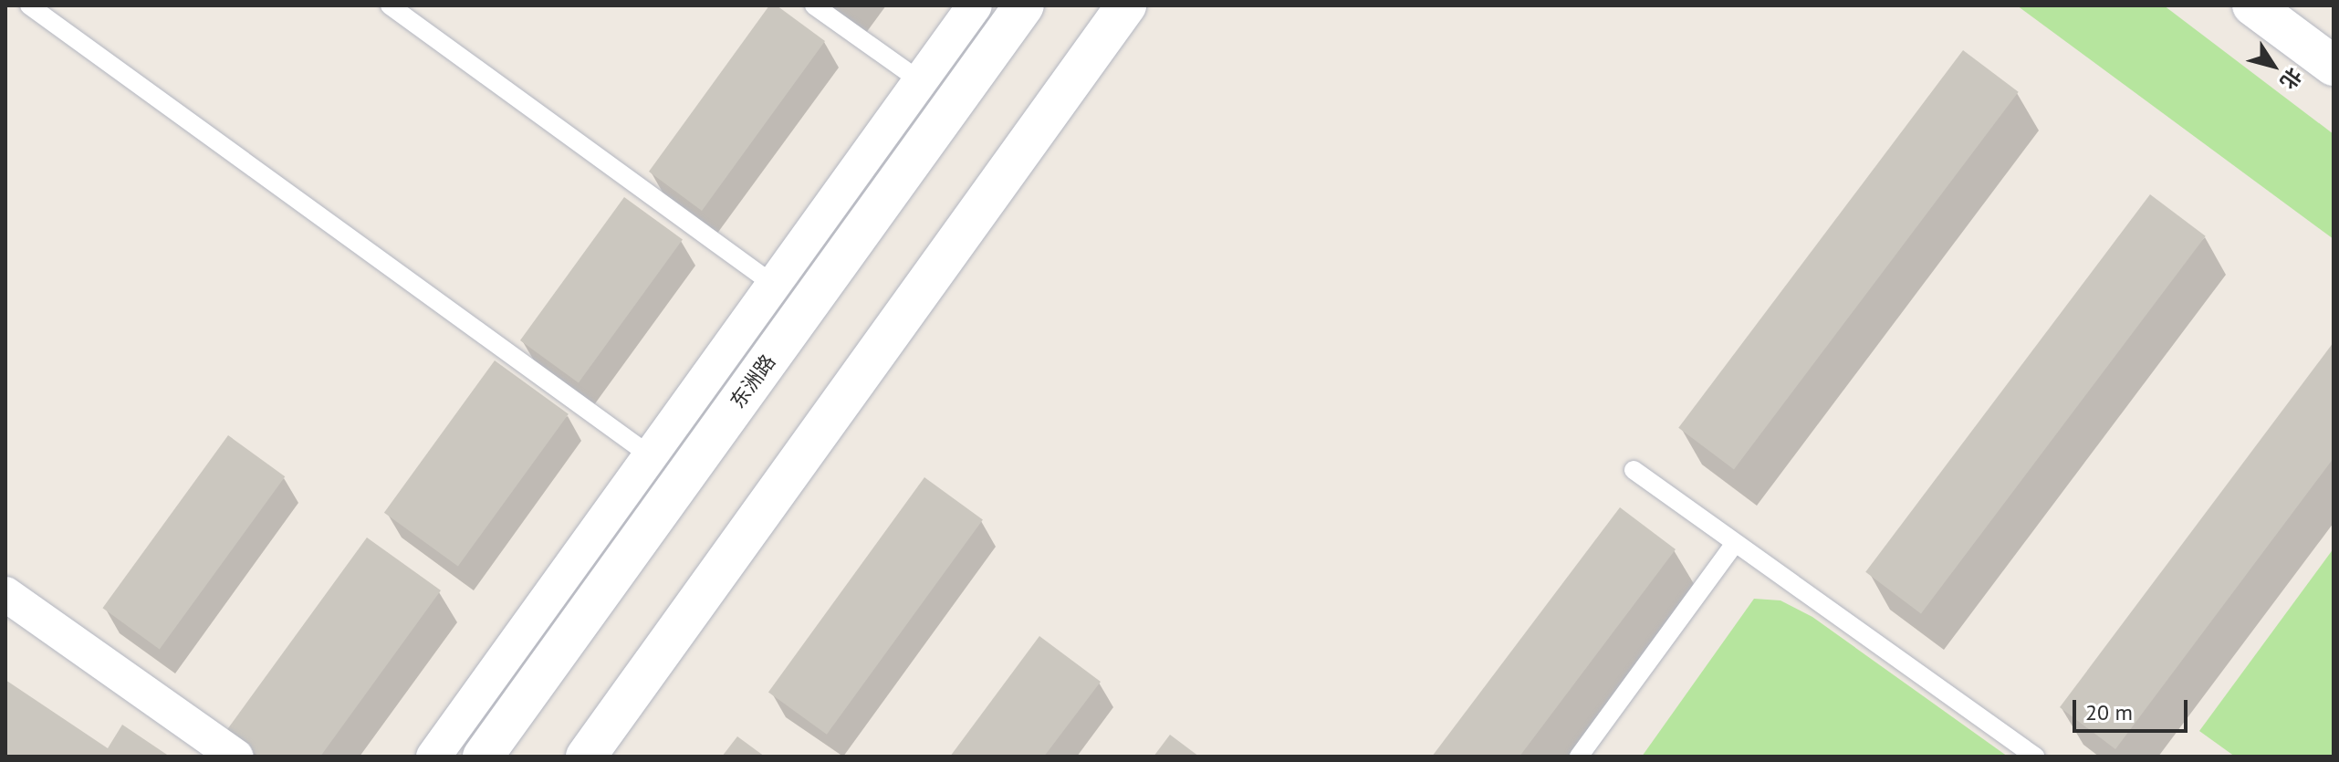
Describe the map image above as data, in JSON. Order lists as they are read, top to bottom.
{
  "streets": {
    "street": ["东洲路"]
  },
  "scale_bar": "20 m",
  "north": "bottom right"
}
